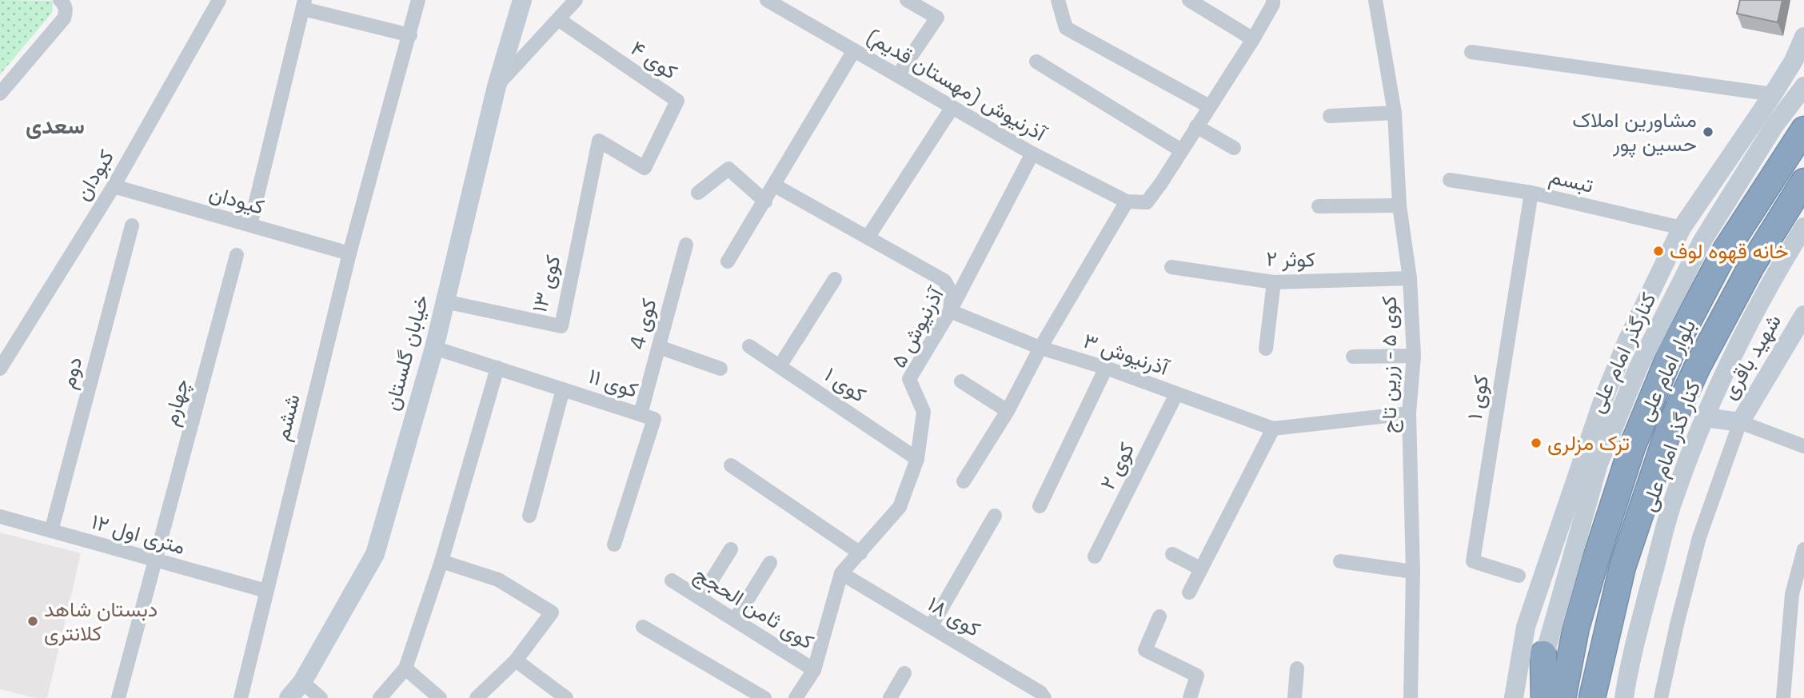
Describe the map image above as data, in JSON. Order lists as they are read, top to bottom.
{
  "streets": {
    "highway": ["بلوار امام علی"],
    "street": [
      "کوی ۴",
      "آذرنیوش (مهستان قدیم)",
      "کبودان",
      "تبسم",
      "کیودان",
      "کوثر ۲",
      "کوی ۱۳",
      "کوی 4",
      "آذرنیوش ۵",
      "خیابان گلستان",
      "کنارگذر امام علی",
      "آذرنیوش ۳",
      "شهید باقری",
      "کوی ۵ - زرین تاج",
      "دوم",
      "کوی ۱۱",
      "کوی ۱",
      "چهارم",
      "ششم",
      "کنار گذر امام علی",
      "کوی ۲",
      "۱۲ متری اول",
      "کوی ثامن الحجج",
      "کوی ۱۸"
    ]
  },
  "crossings": [
    ["کوی ۴", "کوی ۱۳"],
    ["آذرنیوش (مهستان قدیم)", "آذرنیوش ۵"],
    ["کبودان", "کیودان"],
    ["تبسم", "کوی ۱"],
    ["کیودان", "ششم"],
    ["کوثر ۲", "کوی ۵ - زرین تاج"],
    ["کوی ۱۳", "خیابان گلستان"],
    ["کوی 4", "کوی ۱۱"],
    ["آذرنیوش ۵", "آذرنیوش ۳"],
    ["آذرنیوش ۵", "کوی ۱"],
    ["آذرنیوش ۵", "کوی ۱۸"],
    ["خیابان گلستان", "کوی ۱۱"],
    ["آذرنیوش ۳", "کوی ۵ - زرین تاج"],
    ["آذرنیوش ۳", "کوی ۲"],
    ["شهید باقری", "کنار گذر امام علی"],
    ["دوم", "۱۲ متری اول"],
    ["چهارم", "۱۲ متری اول"],
    ["ششم", "۱۲ متری اول"]
  ],
  "districts": ["سعدی"],
  "places": [
    "مشاورین املاک حسین پور",
    "خانه قهوه لوف",
    "ترک مزلری",
    "دبستان شاهد کلانتری"
  ]
}
